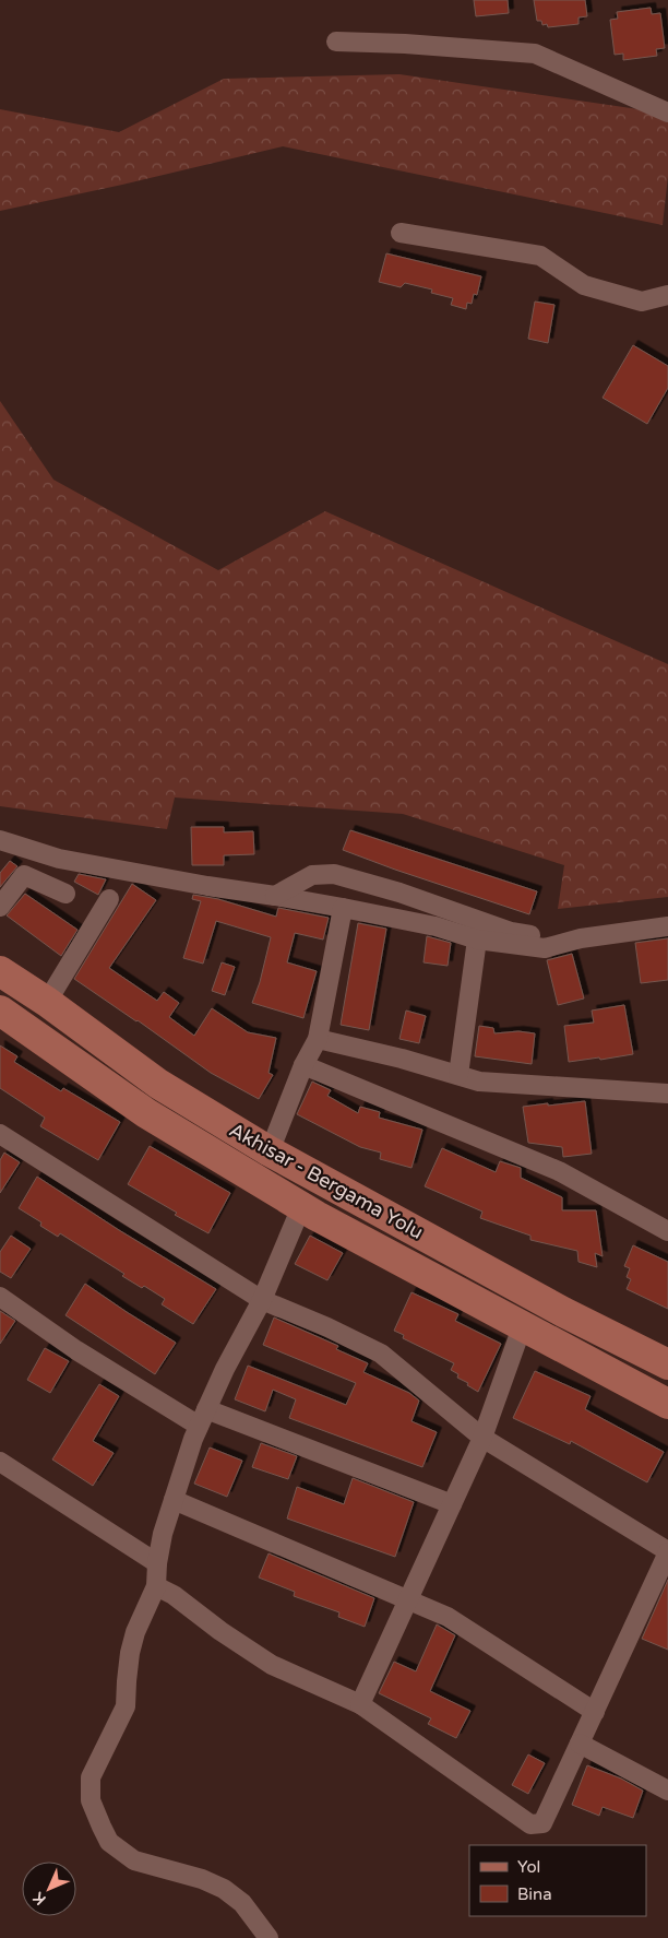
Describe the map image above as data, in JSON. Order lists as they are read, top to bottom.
{
  "streets": {
    "main road": ["Akhisar - Bergama Yolu"]
  },
  "legend": ["Yol", "Bina"],
  "north": "bottom left"
}
